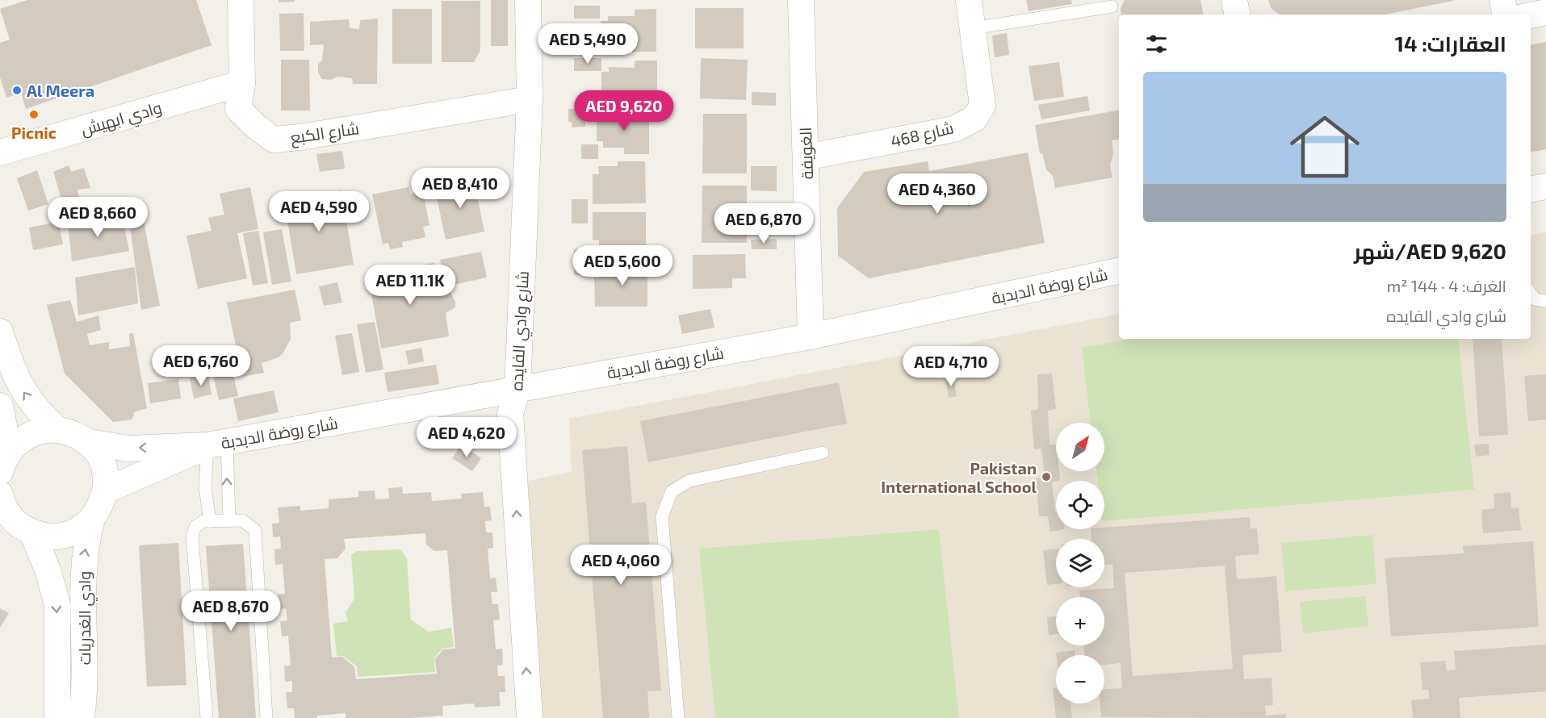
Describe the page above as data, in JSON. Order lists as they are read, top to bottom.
{
  "streets": {
    "street": [
      "وادي ابهيش",
      "شارع الكبع",
      "شارع 468",
      "الغويفة",
      "شارع روضة الدبدبة",
      "شارع وادي الفايده",
      "وادي الغدريات"
    ]
  },
  "crossings": [
    ["وادي ابهيش", "شارع الكبع"],
    ["شارع الكبع", "شارع وادي الفايده"],
    ["شارع 468", "الغويفة"],
    ["الغويفة", "شارع روضة الدبدبة"],
    ["شارع روضة الدبدبة", "شارع وادي الفايده"]
  ],
  "one_way": ["شارع وادي الفايده"],
  "places": ["Al Meera", "Picnic", "Pakistan International School"],
  "north": "top right",
  "page": {
    "heading": "العقارات: 14",
    "price": [
      "AED 5,490",
      "AED 9,620",
      "AED 8,410",
      "AED 4,360",
      "AED 4,590",
      "AED 8,660",
      "AED 6,870",
      "AED 5,600",
      "AED 11.1K",
      "AED 6,760",
      "AED 4,710",
      "AED 4,620",
      "AED 4,060",
      "AED 8,670"
    ],
    "list": [
      {
        "name": "AED 9,620/شهر",
        "note": "الغرف: 4 · 144 m² · شارع وادي الفايده"
      }
    ],
    "map_buttons": ["+", "−"]
  }
}
